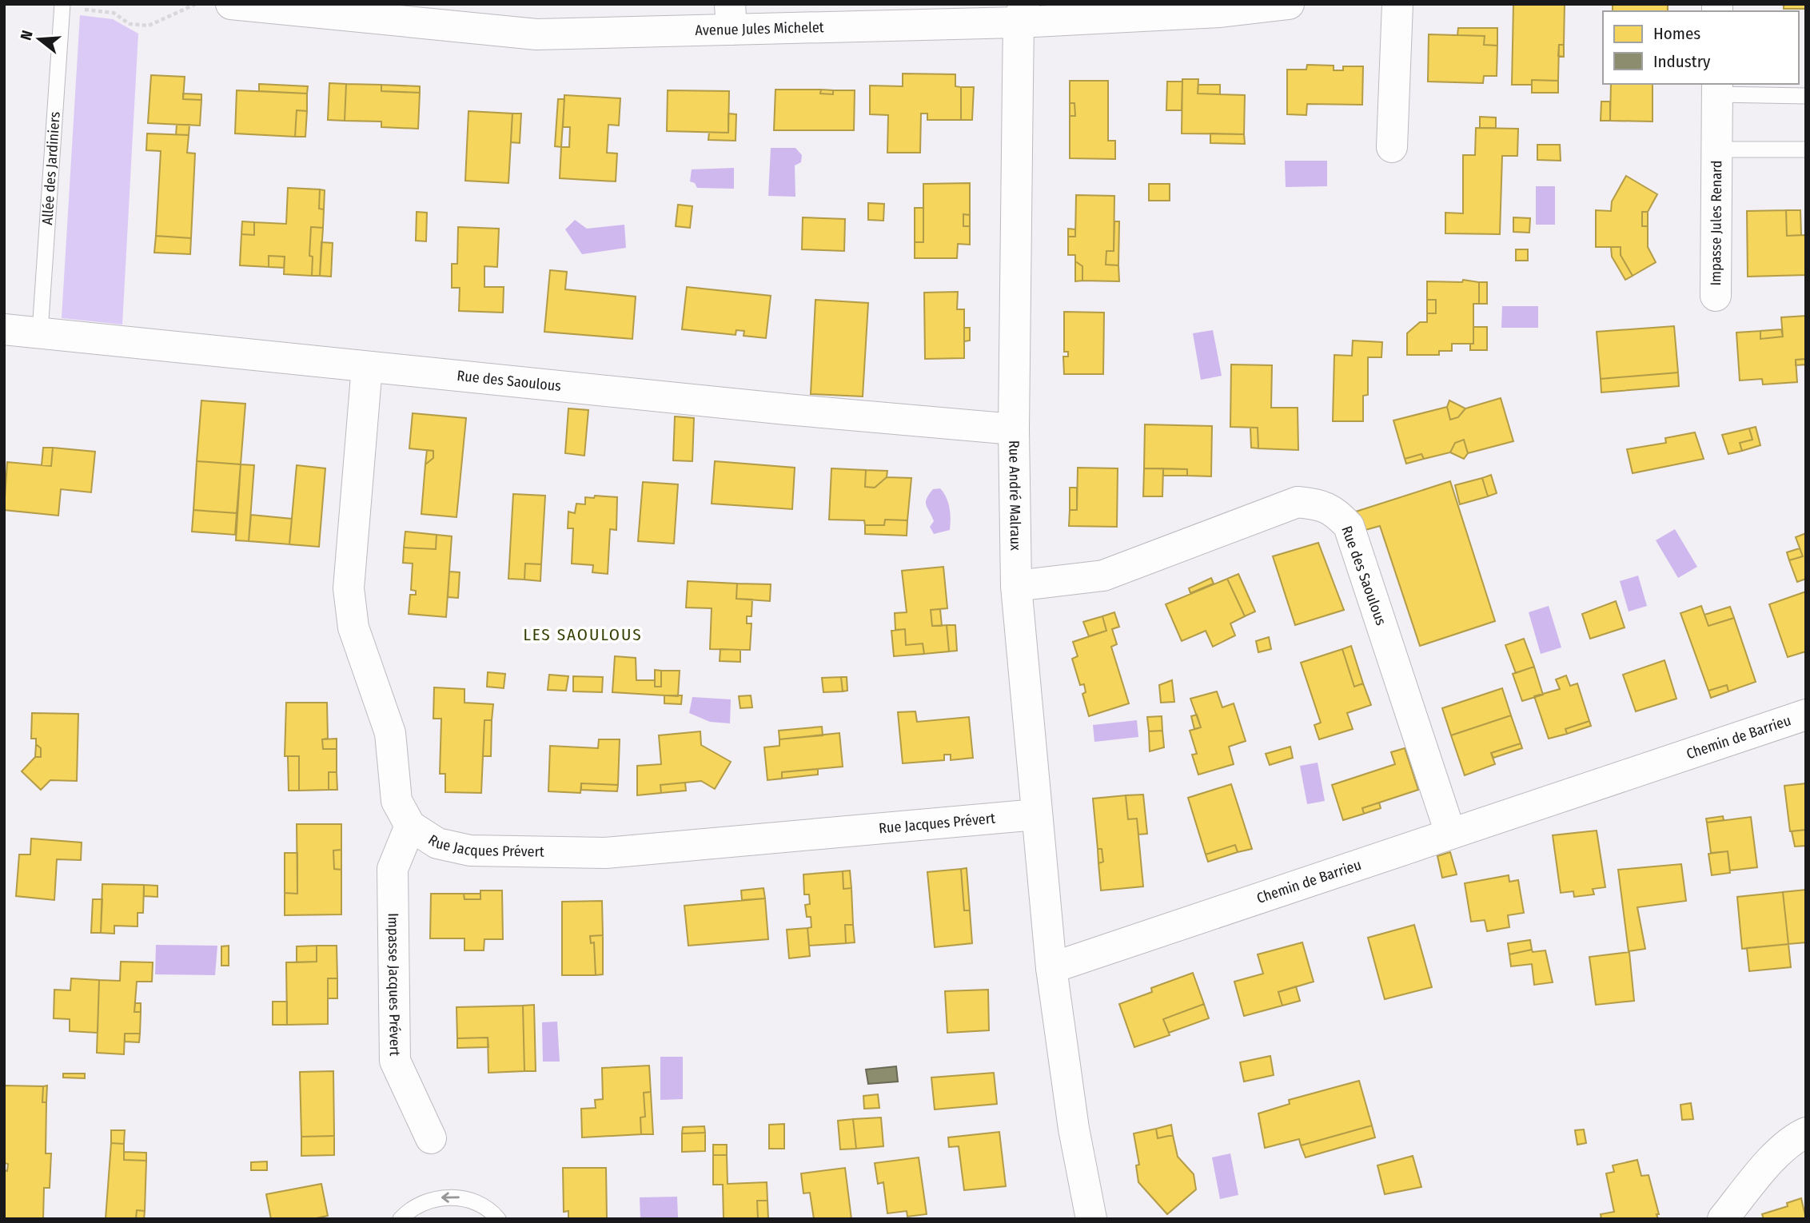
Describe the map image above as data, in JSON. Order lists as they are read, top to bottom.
{
  "streets": {
    "street": [
      "Avenue Jules Michelet",
      "Impasse Jules Renard",
      "Rue des Saoulous",
      "Rue André Malraux",
      "Chemin de Barrieu",
      "Rue Jacques Prévert",
      "Impasse Jacques Prévert"
    ],
    "lane": ["Allée des Jardiniers"]
  },
  "crossings": [
    ["Avenue Jules Michelet", "Rue André Malraux"],
    ["Allée des Jardiniers", "Rue des Saoulous"],
    ["Rue des Saoulous", "Rue André Malraux"],
    ["Rue des Saoulous", "Chemin de Barrieu"],
    ["Rue des Saoulous", "Rue Jacques Prévert"],
    ["Rue André Malraux", "Chemin de Barrieu"],
    ["Rue André Malraux", "Rue Jacques Prévert"],
    ["Rue Jacques Prévert", "Impasse Jacques Prévert"]
  ],
  "districts": ["LES SAOULOUS"],
  "legend": ["Homes", "Industry"],
  "north": "left"
}
